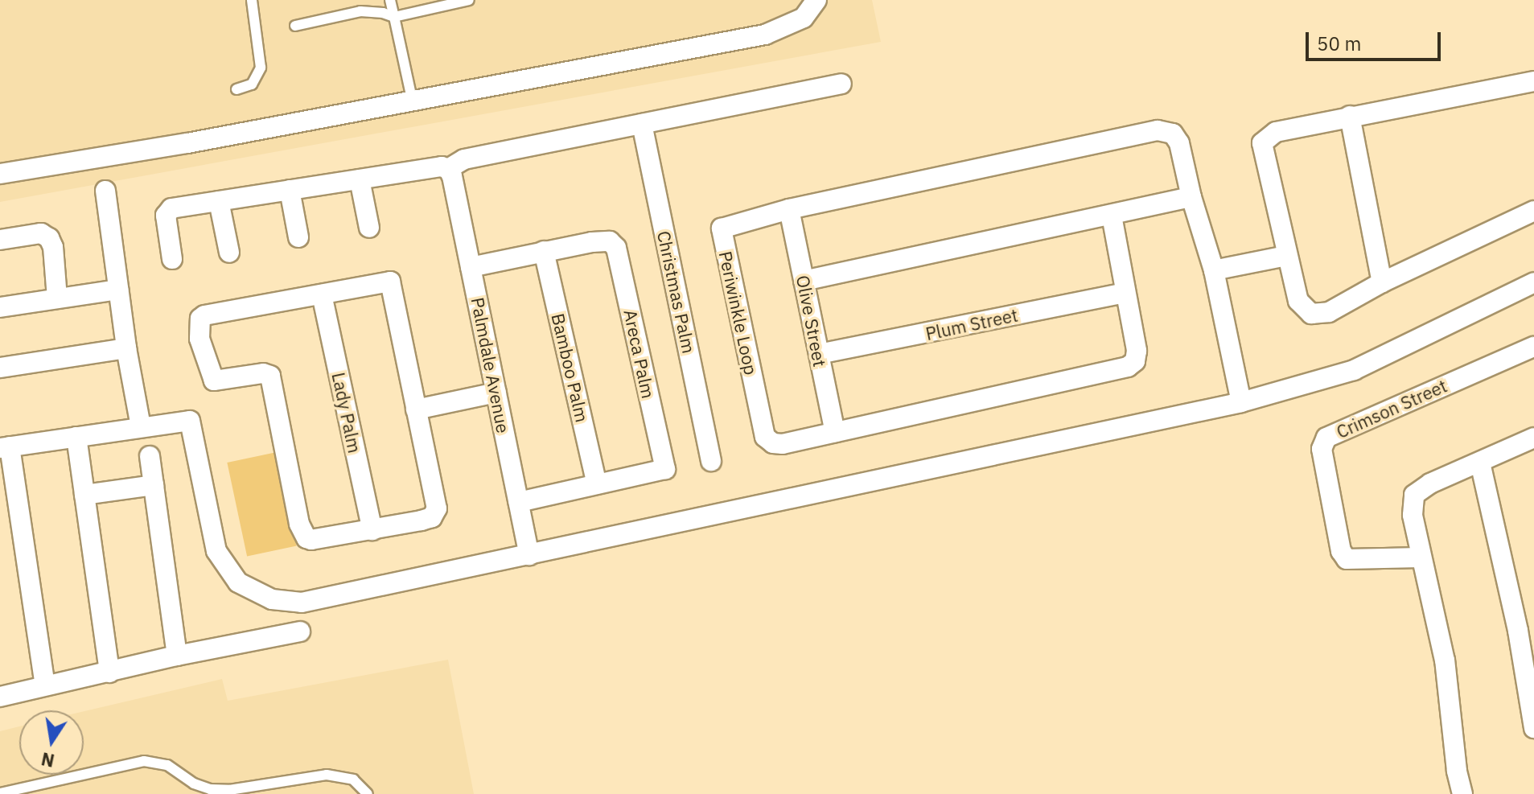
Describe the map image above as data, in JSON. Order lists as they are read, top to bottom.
{
  "streets": {
    "street": [
      "Christmas Palm",
      "Periwinkle Loop",
      "Olive Street",
      "Plum Street",
      "Areca Palm",
      "Palmdale Avenue",
      "Bamboo Palm",
      "Crimson Street",
      "Lady Palm"
    ]
  },
  "crossings": [
    ["Periwinkle Loop", "Olive Street"],
    ["Periwinkle Loop", "Plum Street"],
    ["Olive Street", "Plum Street"],
    ["Areca Palm", "Bamboo Palm"]
  ],
  "scale_bar": "50 m",
  "north": "bottom"
}
